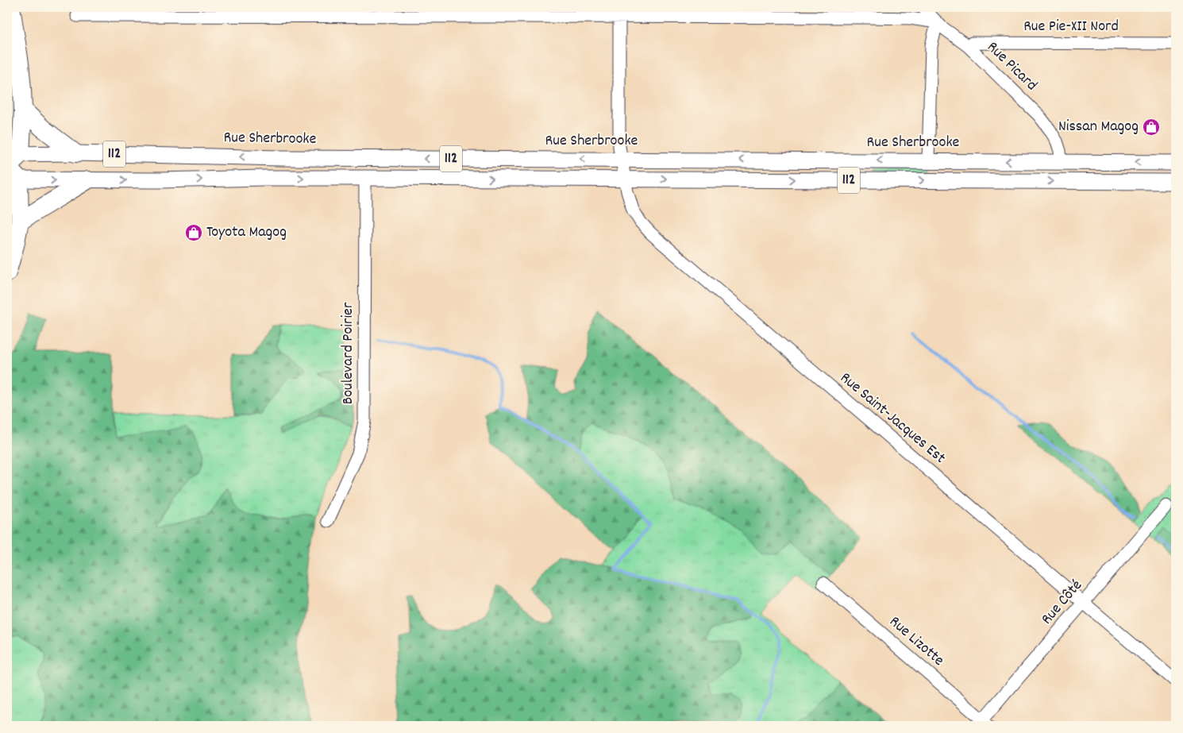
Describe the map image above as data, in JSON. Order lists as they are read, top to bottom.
{
  "streets": {
    "main road": ["Rue Sherbrooke", "112"],
    "street": [
      "Rue Pie-XII Nord",
      "Rue Picard",
      "Boulevard Poirier",
      "Rue Saint-Jacques Est",
      "Rue Côté",
      "Rue Lizotte"
    ]
  },
  "crossings": [
    ["Rue Pie-XII Nord", "Rue Picard"],
    ["Rue Picard", "Rue Sherbrooke"],
    ["Rue Sherbrooke", "Rue Saint-Jacques Est"],
    ["112", "Boulevard Poirier"],
    ["112", "Rue Saint-Jacques Est"],
    ["Rue Saint-Jacques Est", "Rue Côté"],
    ["Rue Côté", "Rue Lizotte"]
  ],
  "places": {
    "shop": ["Nissan Magog", "Toyota Magog"]
  }
}
